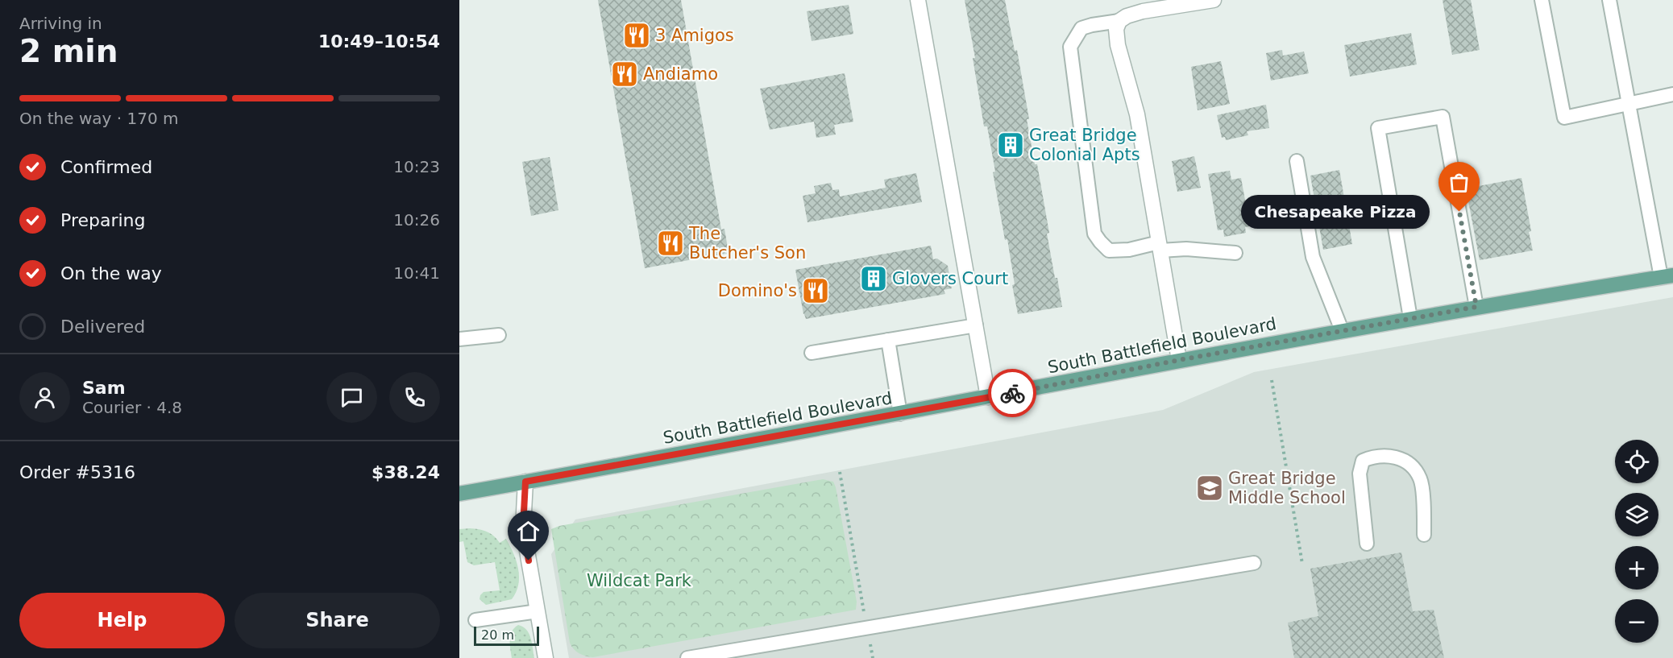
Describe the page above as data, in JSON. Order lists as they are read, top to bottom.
{
  "streets": {
    "main road": ["South Battlefield Boulevard"]
  },
  "parks": ["Wildcat Park"],
  "places": {
    "restaurant": [
      "3 Amigos",
      "Andiamo",
      "The Butcher's Son",
      "Domino's"
    ],
    "building": ["Great Bridge Colonial Apts", "Glovers Court"],
    "other": ["Chesapeake Pizza"],
    "school or university": ["Great Bridge Middle School"]
  },
  "scale_bar": "20 m",
  "page": {
    "heading": ["2 min", "Arriving in", "10:49–10:54"],
    "panel": [
      "Sam",
      "Courier · 4.8",
      "Order #5316",
      "$38.24"
    ],
    "bar": "On the way · 170 m",
    "list": [
      ["Confirmed", "10:23"],
      ["Preparing", "10:26"],
      ["On the way", "10:41"],
      "Delivered"
    ],
    "bubble": "Chesapeake Pizza",
    "map_buttons": ["+", "−"],
    "buttons": ["Help", "Share"],
    "scale": "20 m"
  }
}
